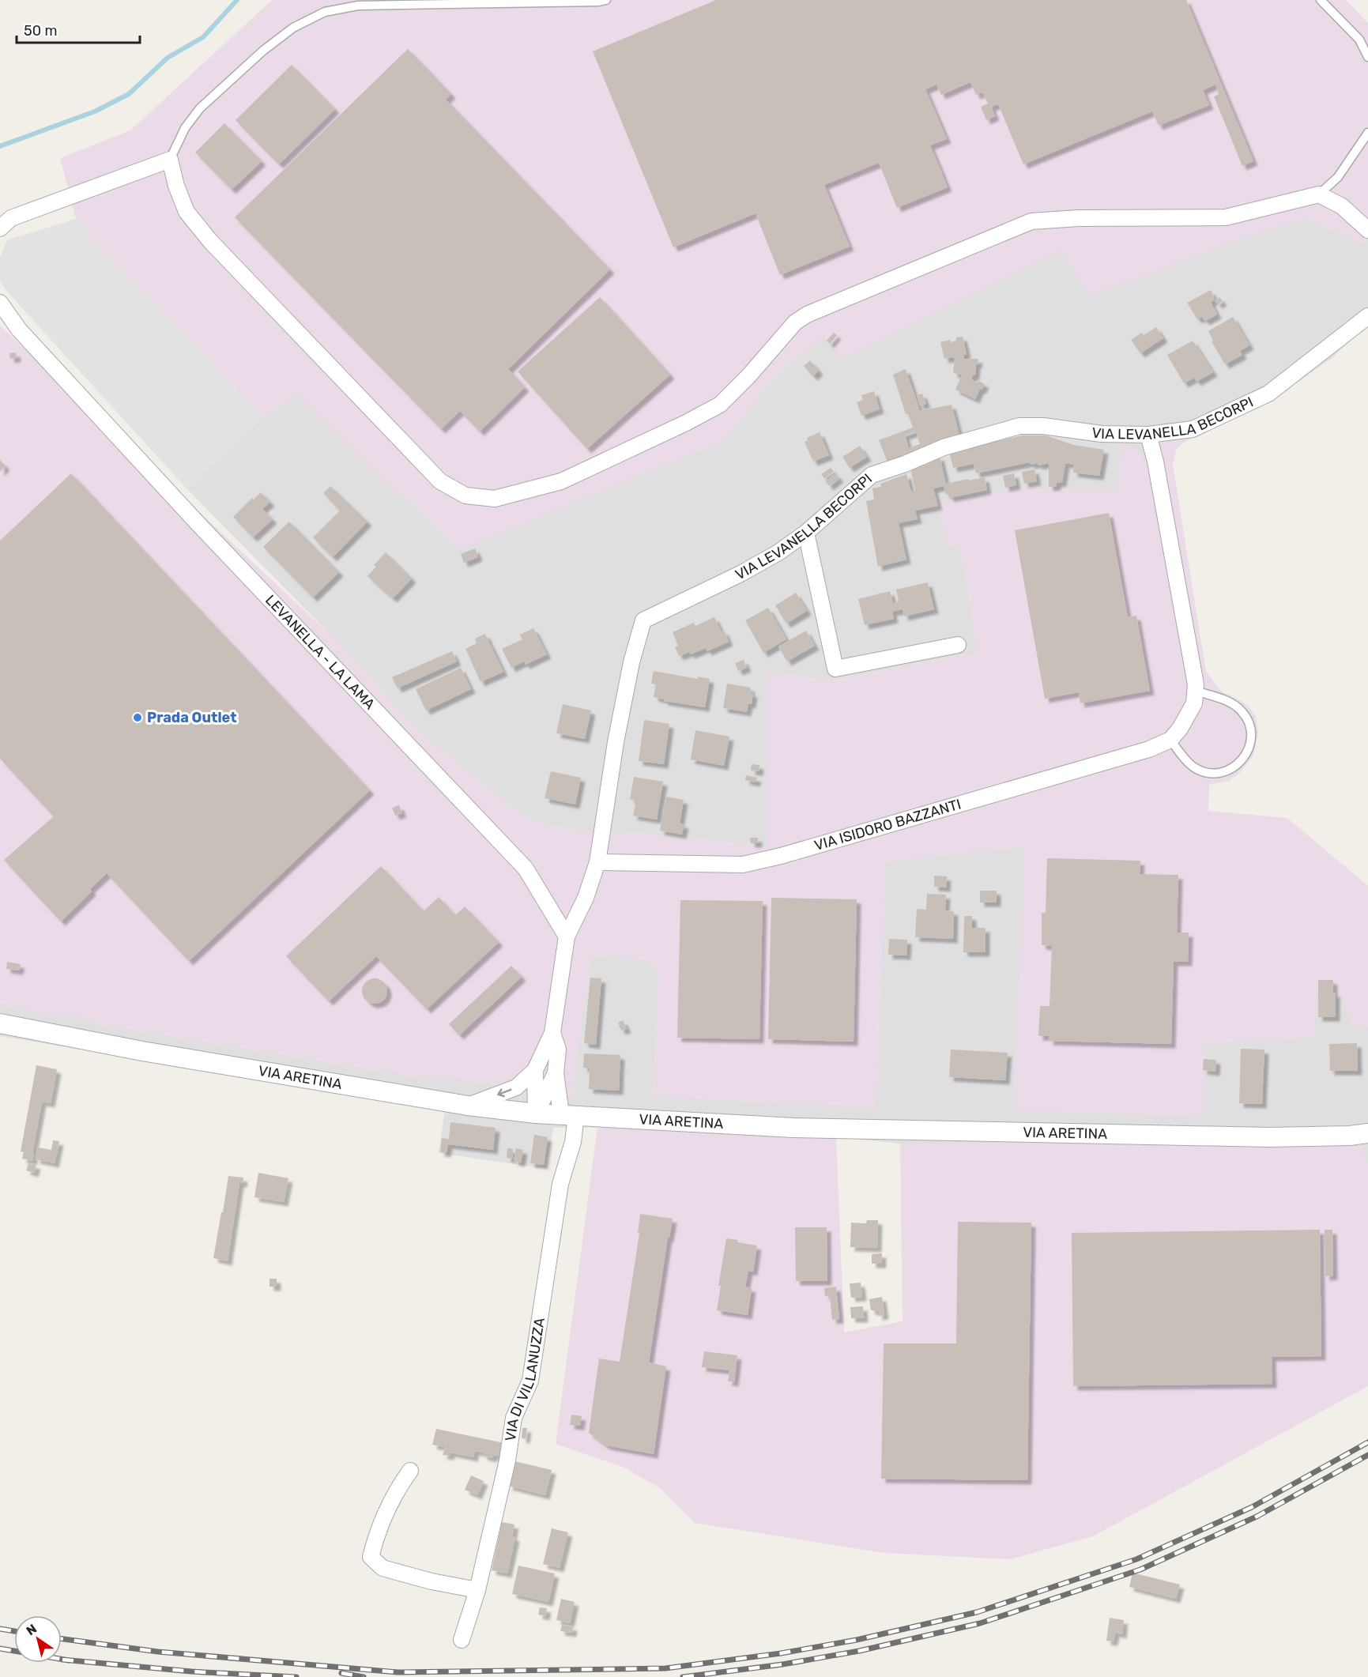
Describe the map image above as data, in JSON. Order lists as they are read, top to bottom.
{
  "streets": {
    "street": [
      "VIA LEVANELLA BECORPI",
      "LEVANELLA - LA LAMA",
      "VIA ISIDORO BAZZANTI",
      "VIA ARETINA",
      "VIA DI VILLANUZZA"
    ]
  },
  "crossings": [
    ["VIA LEVANELLA BECORPI", "LEVANELLA - LA LAMA"],
    ["VIA LEVANELLA BECORPI", "VIA ISIDORO BAZZANTI"],
    ["VIA ARETINA", "VIA DI VILLANUZZA"]
  ],
  "places": ["Prada Outlet"],
  "scale_bar": "50 m",
  "north": "top left"
}
